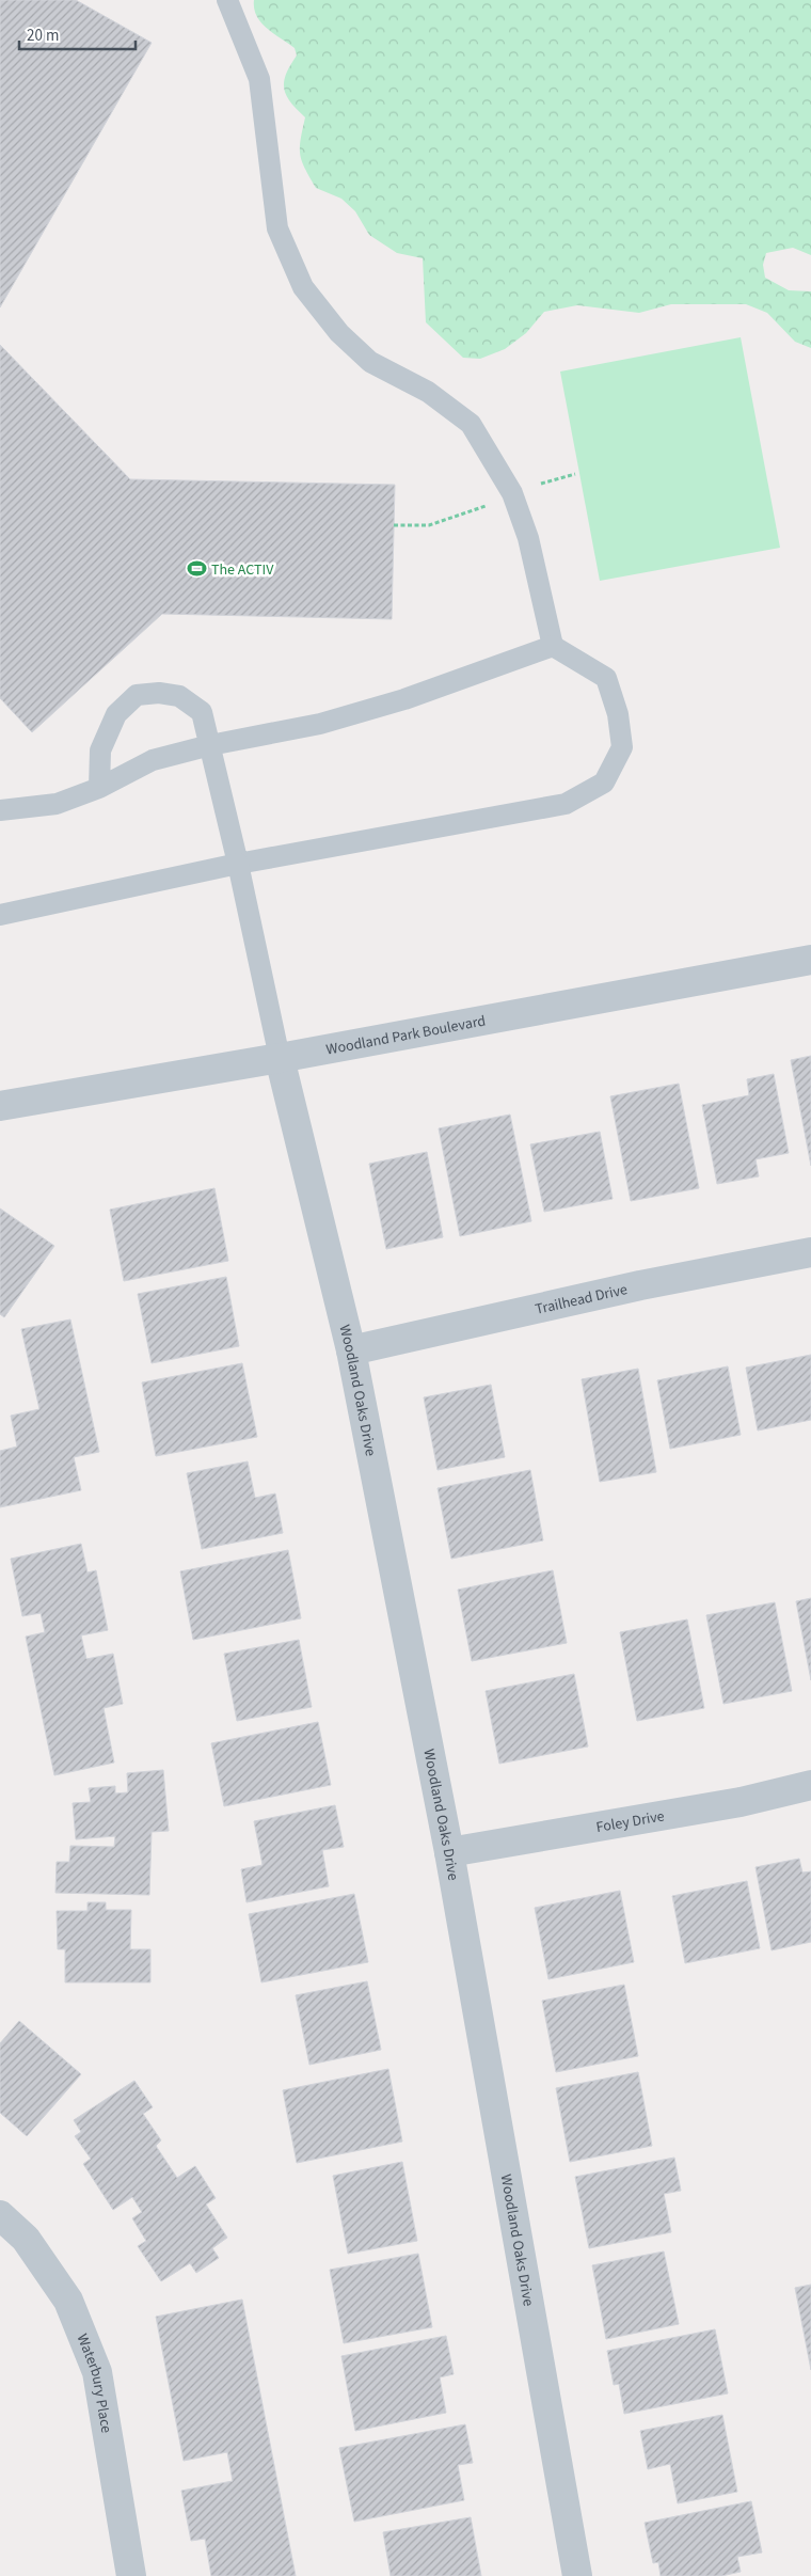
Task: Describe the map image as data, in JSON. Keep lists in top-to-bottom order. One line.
{"streets":{"street":["Woodland Park Boulevard","Trailhead Drive","Woodland Oaks Drive","Foley Drive","Waterbury Place"]},"crossings":[["Woodland Park Boulevard","Woodland Oaks Drive"],["Trailhead Drive","Woodland Oaks Drive"],["Woodland Oaks Drive","Foley Drive"]],"places":{"sports":["The ACTIV"]},"scale_bar":"20 m"}
